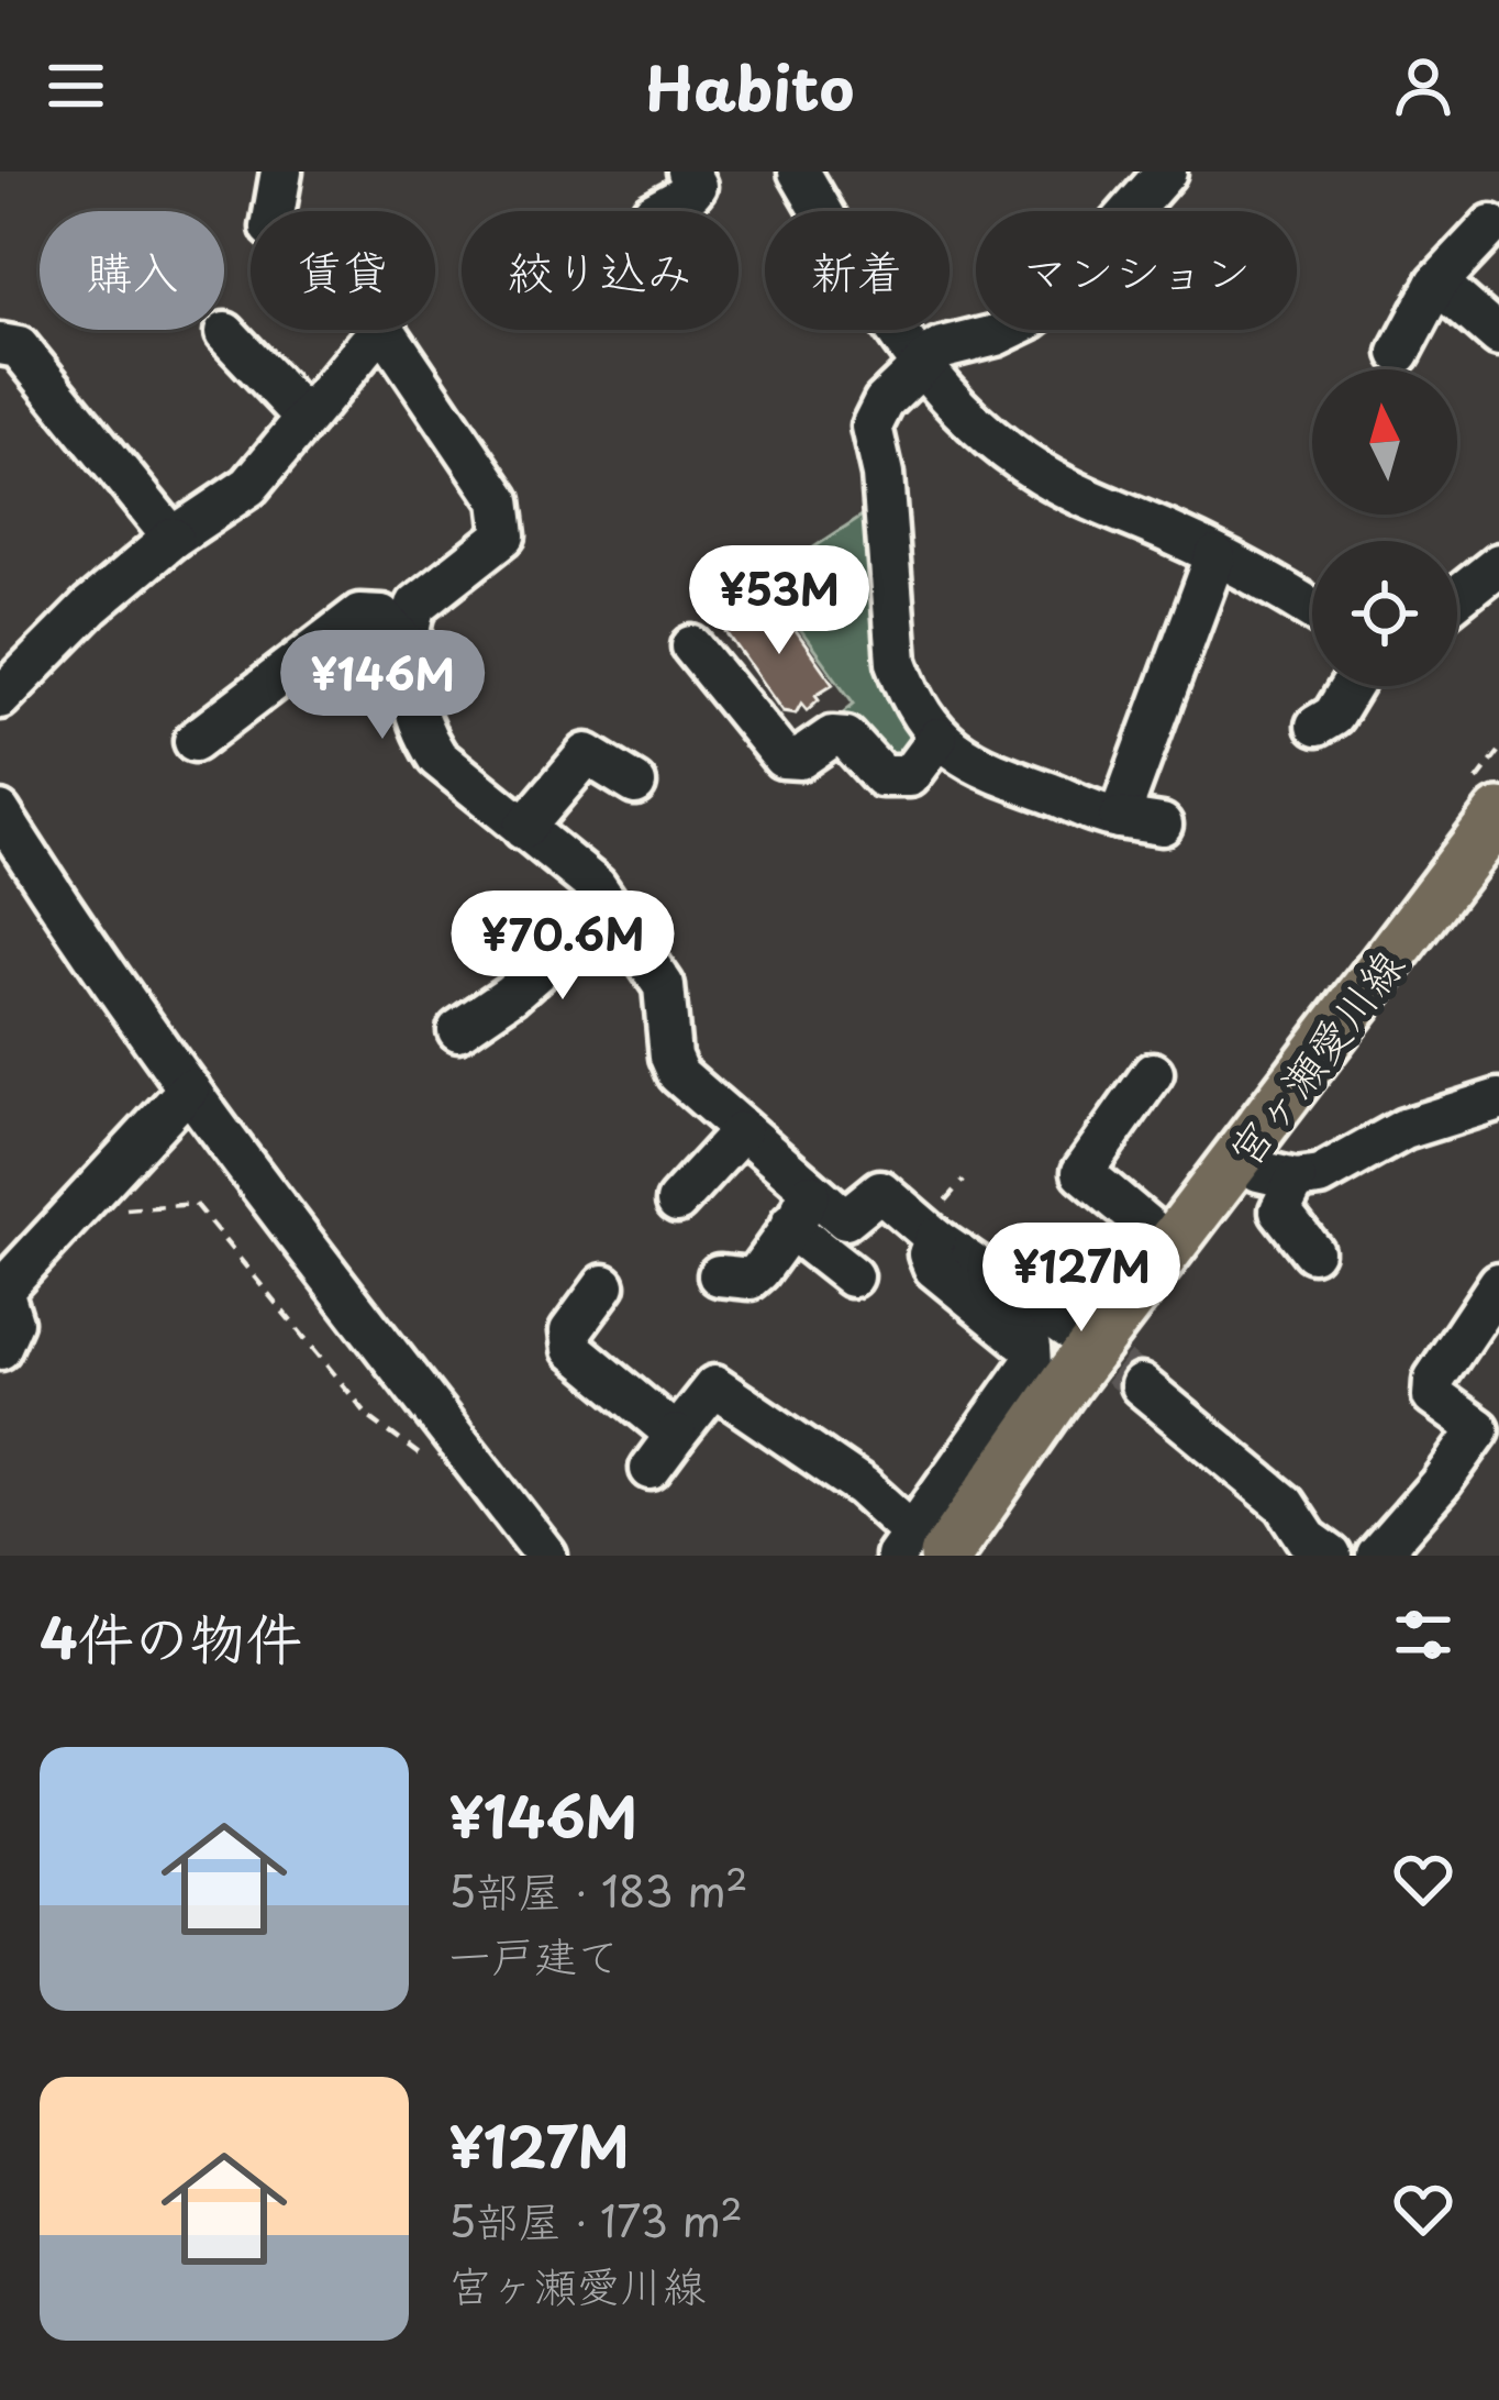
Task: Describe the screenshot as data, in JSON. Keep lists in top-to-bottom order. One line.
{"streets":{"main road":["宮ヶ瀬愛川線"]},"north":"top","page":{"header":"Habito","chip":["購入","賃貸","絞り込み","新着","マンション"],"price":["¥53M","¥146M","¥70.6M","¥127M"],"heading":"4件の物件","list":[{"name":"¥146M","note":"5部屋 · 183 m² · 一戸建て"},{"name":"¥127M","note":"5部屋 · 173 m² · 宮ヶ瀬愛川線"}]}}
